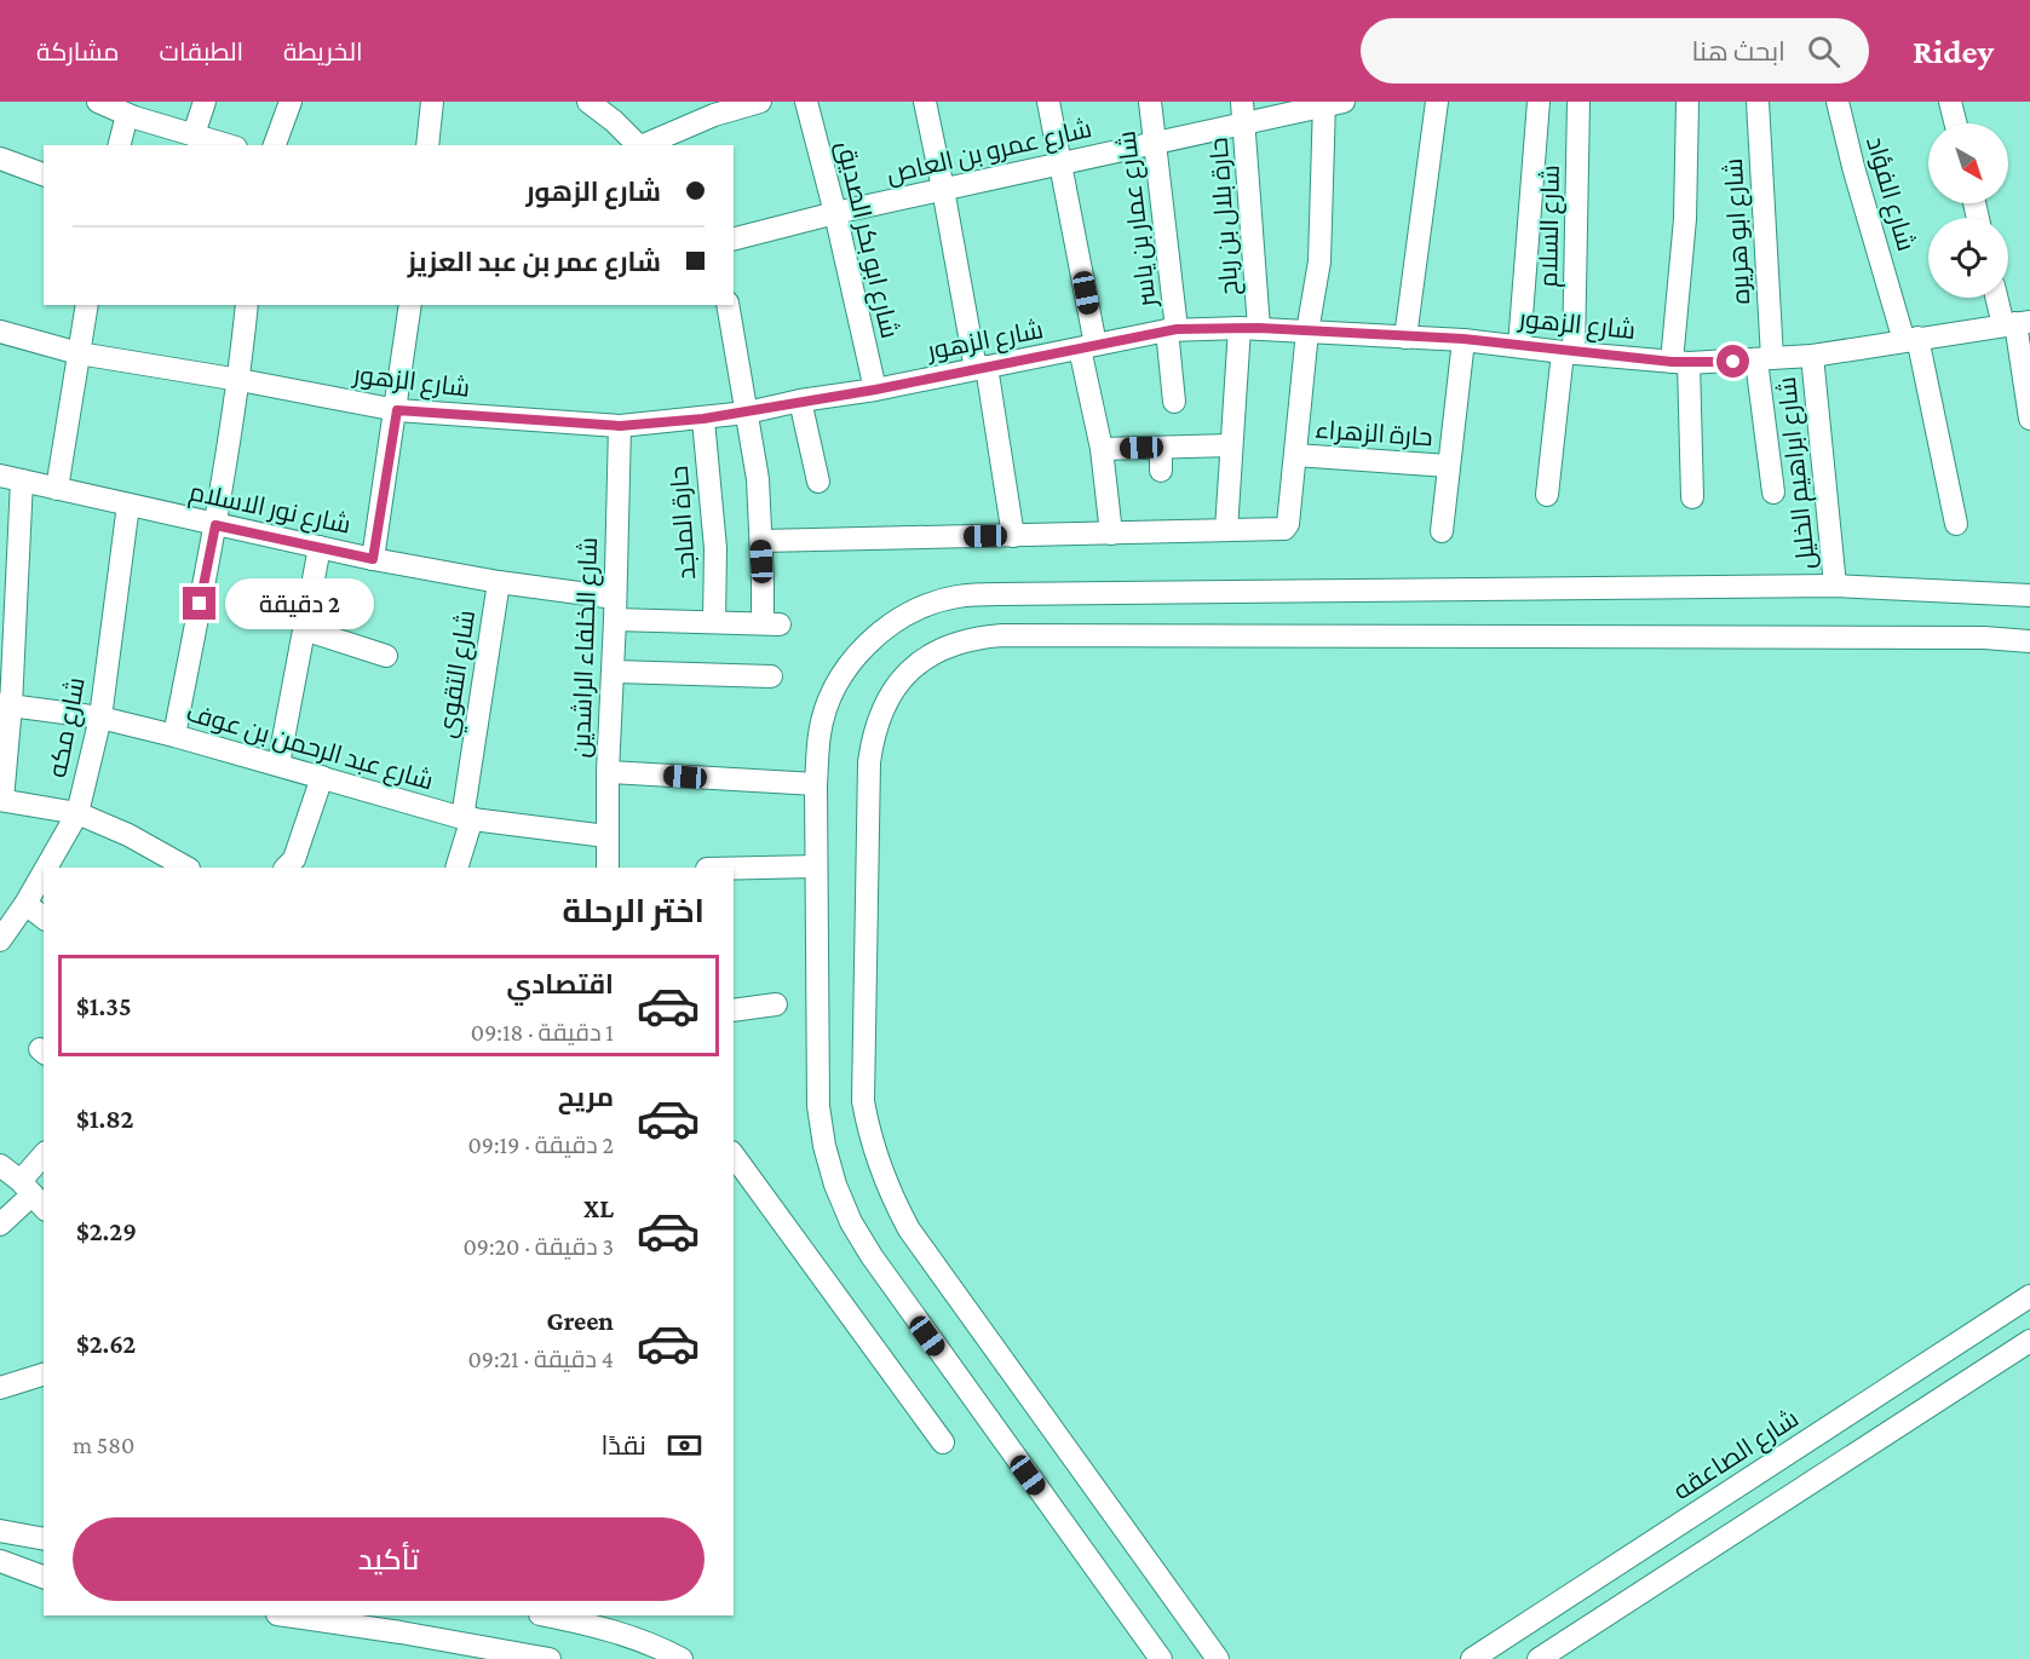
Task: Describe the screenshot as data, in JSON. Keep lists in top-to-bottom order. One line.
{"streets":{"street":["شارع عمرو بن العاص","شارع الفؤاد","حارة بلال بن رباح","شارع عمار بن ياسر","شارع السلام","شارع ابو هريره","شارع ابو بكر الصديق","شارع الزهور","حارة الزهراء","شارع ابراهيم الخليل","شارع نور الاسلام","حارة الماجد","شارع الخلفاء الراشدين","شارع التقوي","شارع مكه","شارع عبد الرحمن بن عوف","شارع الصاعقه"]},"crossings":[["شارع عمرو بن العاص","حارة بلال بن رباح"],["شارع عمرو بن العاص","شارع عمار بن ياسر"],["شارع عمرو بن العاص","شارع ابو بكر الصديق"],["شارع الفؤاد","شارع الزهور"],["حارة بلال بن رباح","شارع الزهور"],["شارع عمار بن ياسر","شارع الزهور"],["شارع السلام","شارع الزهور"],["شارع ابو هريره","شارع الزهور"],["شارع ابو بكر الصديق","شارع الزهور"],["شارع الزهور","شارع ابراهيم الخليل"],["شارع الزهور","حارة الماجد"],["شارع الزهور","شارع الخلفاء الراشدين"],["شارع نور الاسلام","حارة الماجد"],["شارع نور الاسلام","شارع الخلفاء الراشدين"],["شارع نور الاسلام","شارع التقوي"],["شارع نور الاسلام","شارع مكه"],["شارع الخلفاء الراشدين","شارع عبد الرحمن بن عوف"],["شارع التقوي","شارع عبد الرحمن بن عوف"],["شارع مكه","شارع عبد الرحمن بن عوف"]],"north":"bottom right","page":{"header":"Ridey","search":"ابحث هنا","nav":["الخريطة","الطبقات","مشاركة"],"banner":["شارع الزهور","شارع عمر بن عبد العزيز"],"bubble":"2 دقيقة","heading":"اختر الرحلة","list":[{"name":"اقتصادي","note":"1 دقيقة · 09:18","value":"$1.35"},{"name":"مريح","note":"2 دقيقة · 09:19","value":"$1.82"},{"name":"XL","note":"3 دقيقة · 09:20","value":"$2.29"},{"name":"Green","note":"4 دقيقة · 09:21","value":"$2.62"}],"pay":["نقدًا","580 m"],"buttons":"تأكيد"}}
